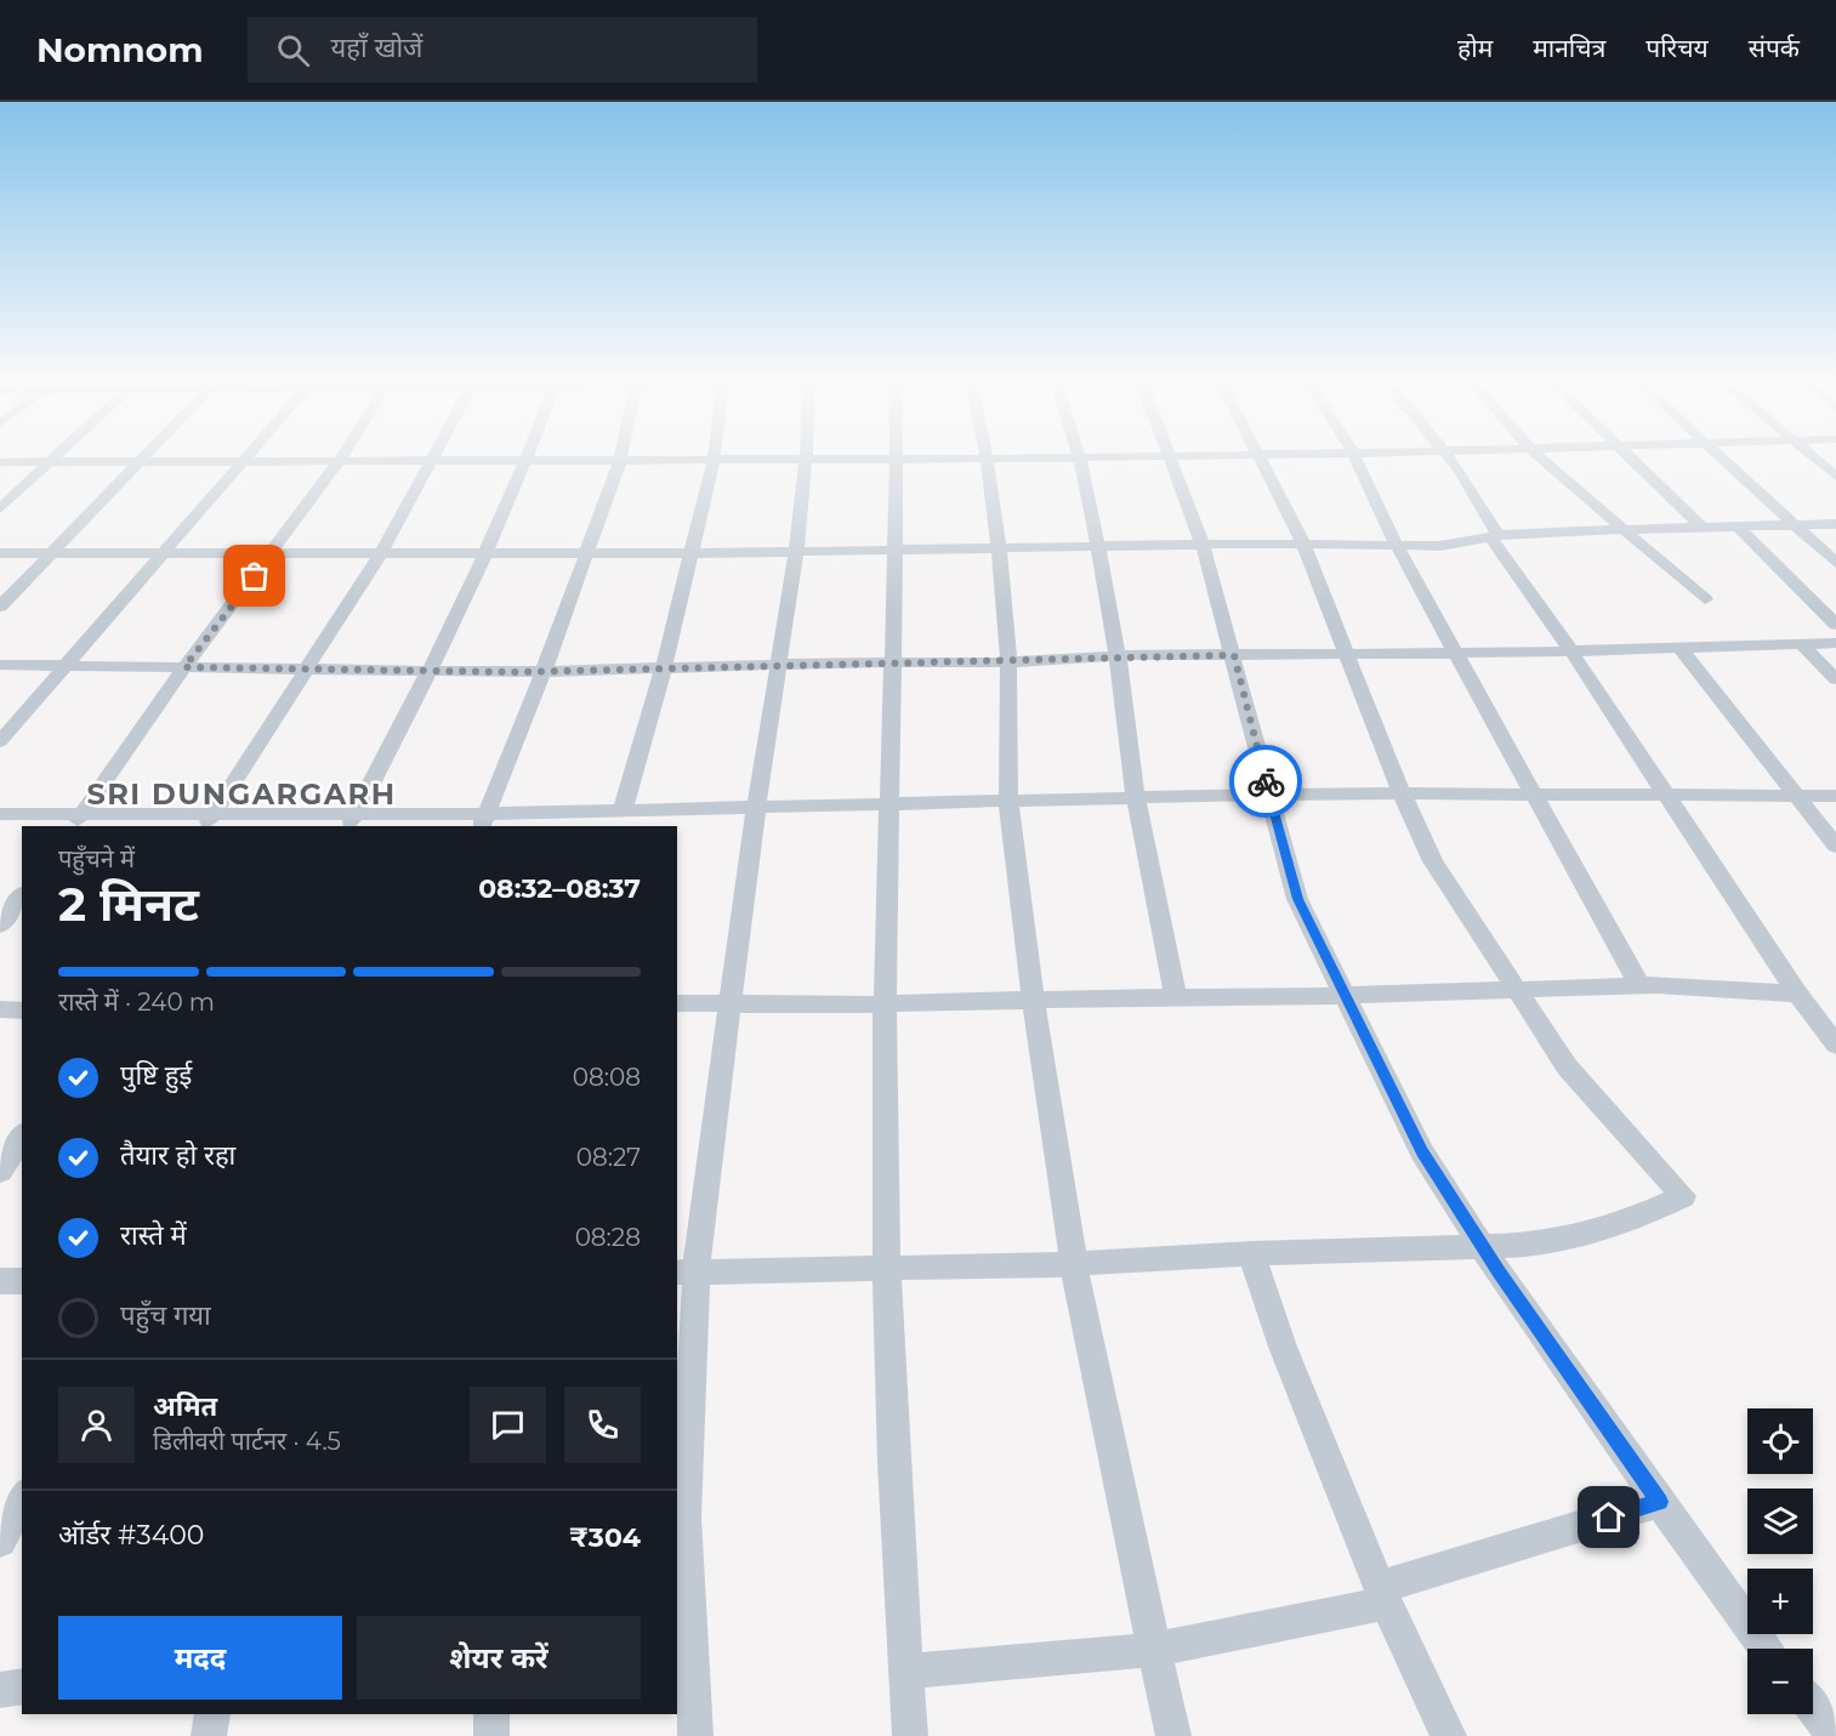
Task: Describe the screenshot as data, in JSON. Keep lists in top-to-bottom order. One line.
{"districts":["SRI DUNGARGARH"],"page":{"header":"Nomnom","search":"यहाँ खोजें","nav":["होम","मानचित्र","परिचय","संपर्क"],"heading":["2 मिनट","पहुँचने में","08:32–08:37"],"panel":["अमित","डिलीवरी पार्टनर · 4.5","ऑर्डर #3400","₹304"],"bar":"रास्ते में · 240 m","list":[["पुष्टि हुई","08:08"],["तैयार हो रहा","08:27"],["रास्ते में","08:28"],"पहुँच गया"],"map_buttons":["+","−"],"buttons":["मदद","शेयर करें"]}}
